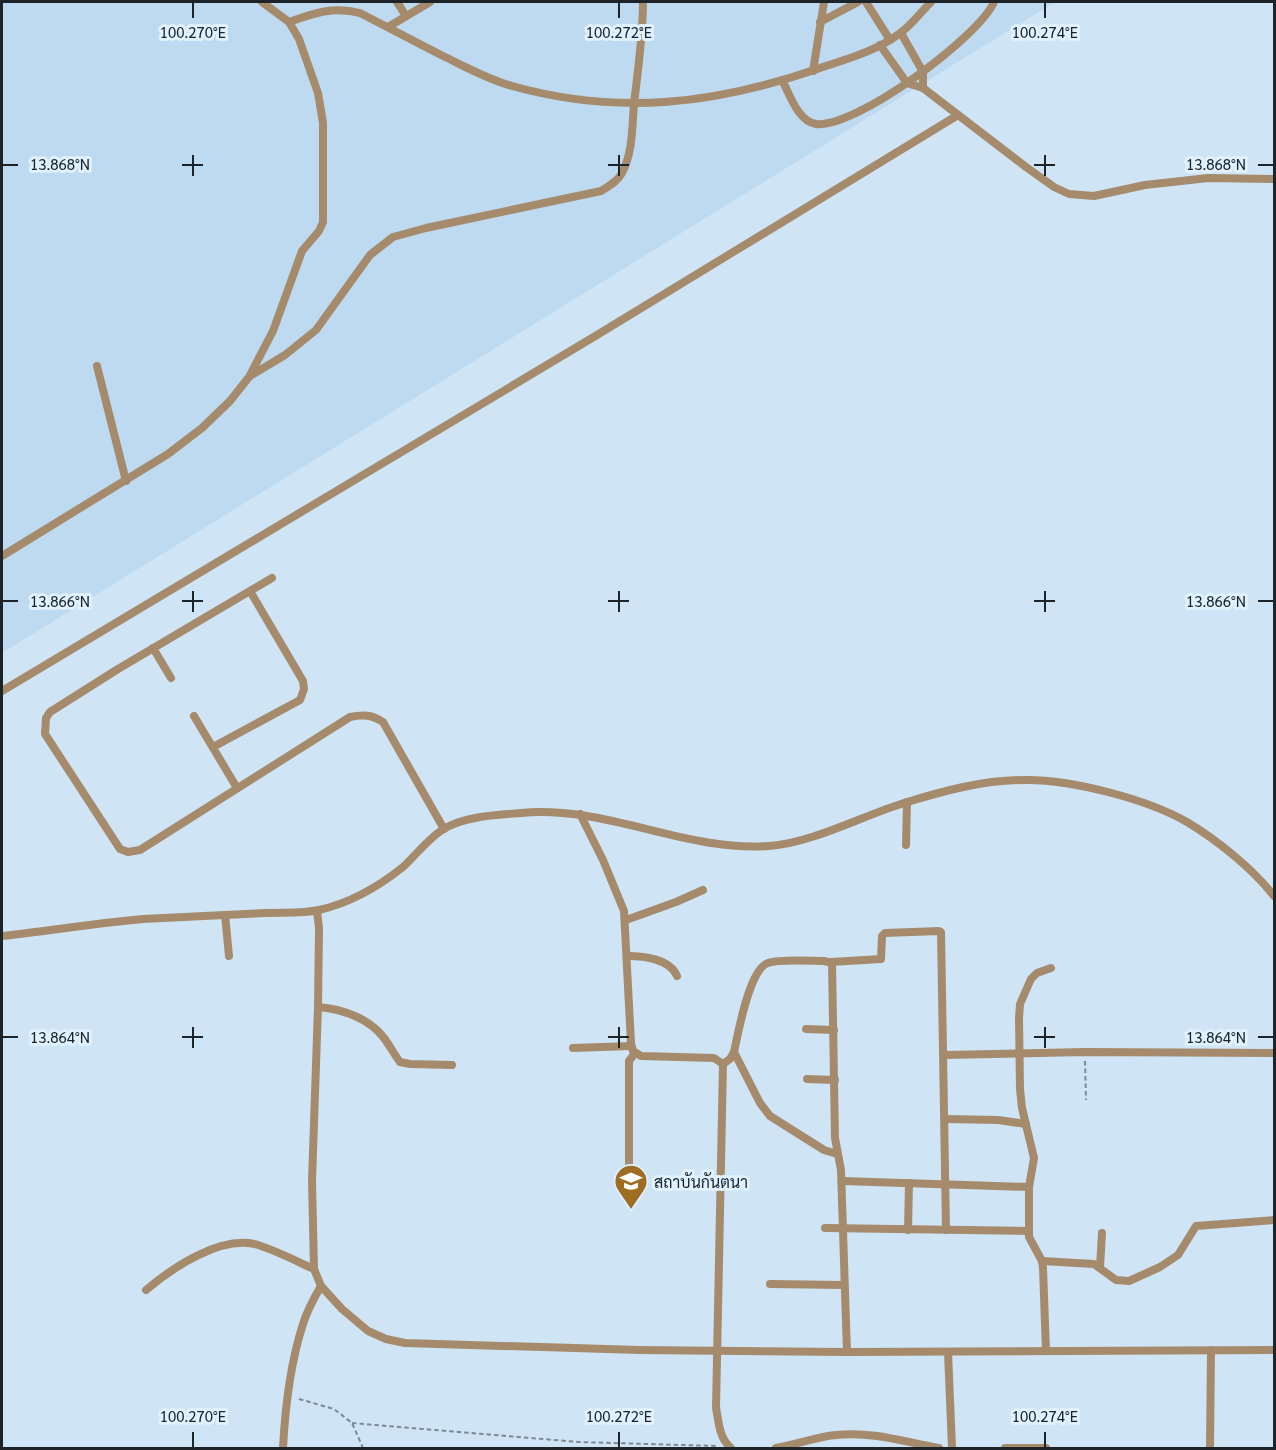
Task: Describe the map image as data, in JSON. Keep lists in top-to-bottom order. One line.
{"places":{"school or university":["สถาบันกันตนา"]},"coordinates":["100.270°E","100.272°E","100.274°E","13.868°N","13.866°N","13.864°N"]}
